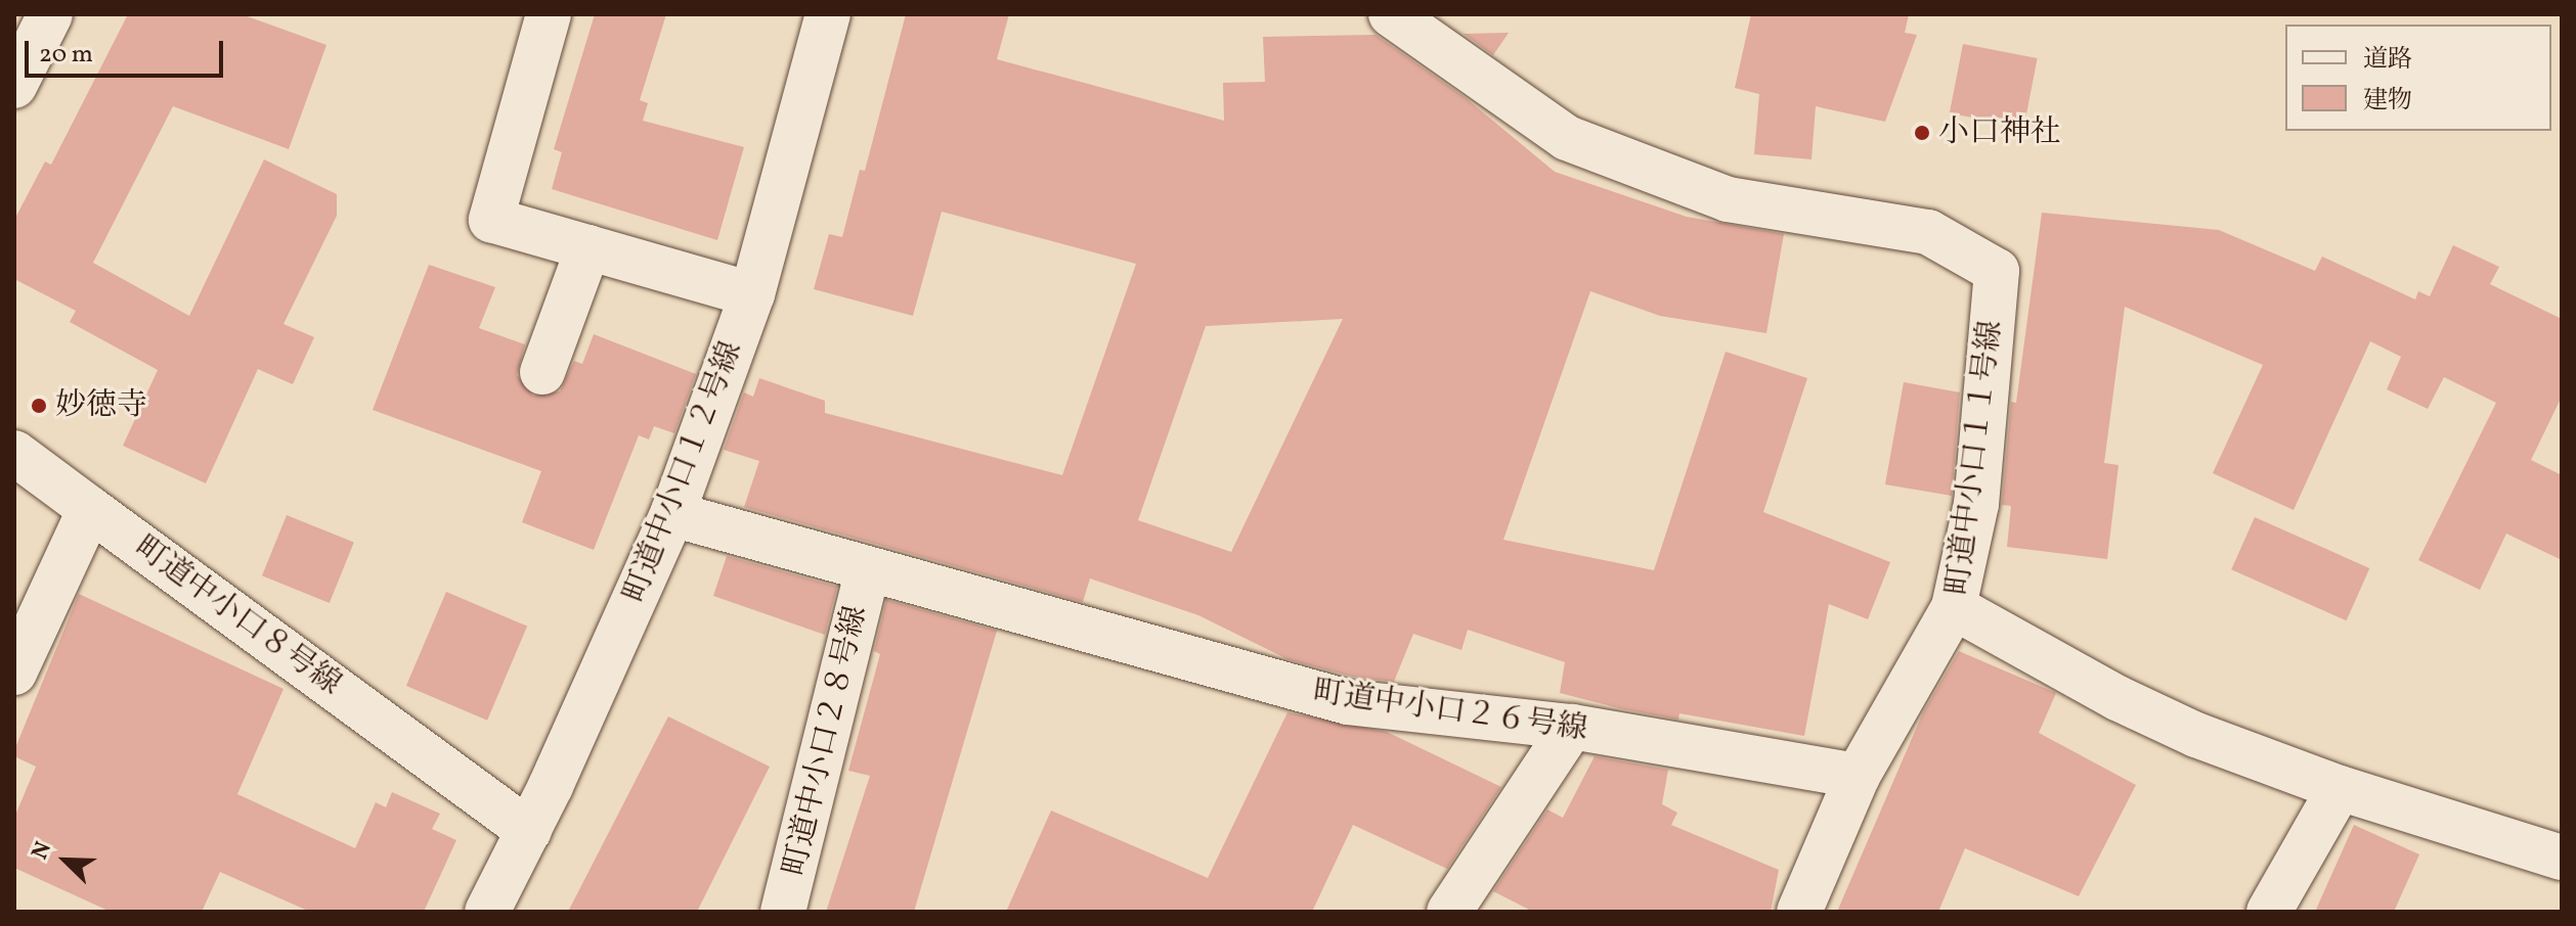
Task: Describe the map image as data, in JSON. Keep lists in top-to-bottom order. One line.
{"streets":{"street":["町道中小口１１号線","町道中小口１２号線","町道中小口８号線","町道中小口２６号線","町道中小口２８号線"]},"crossings":[["町道中小口１２号線","町道中小口８号線"],["町道中小口１２号線","町道中小口２６号線"],["町道中小口２６号線","町道中小口２８号線"]],"places":["小口神社","妙徳寺"],"legend":["道路","建物"],"scale_bar":"20 m","north":"top left"}
